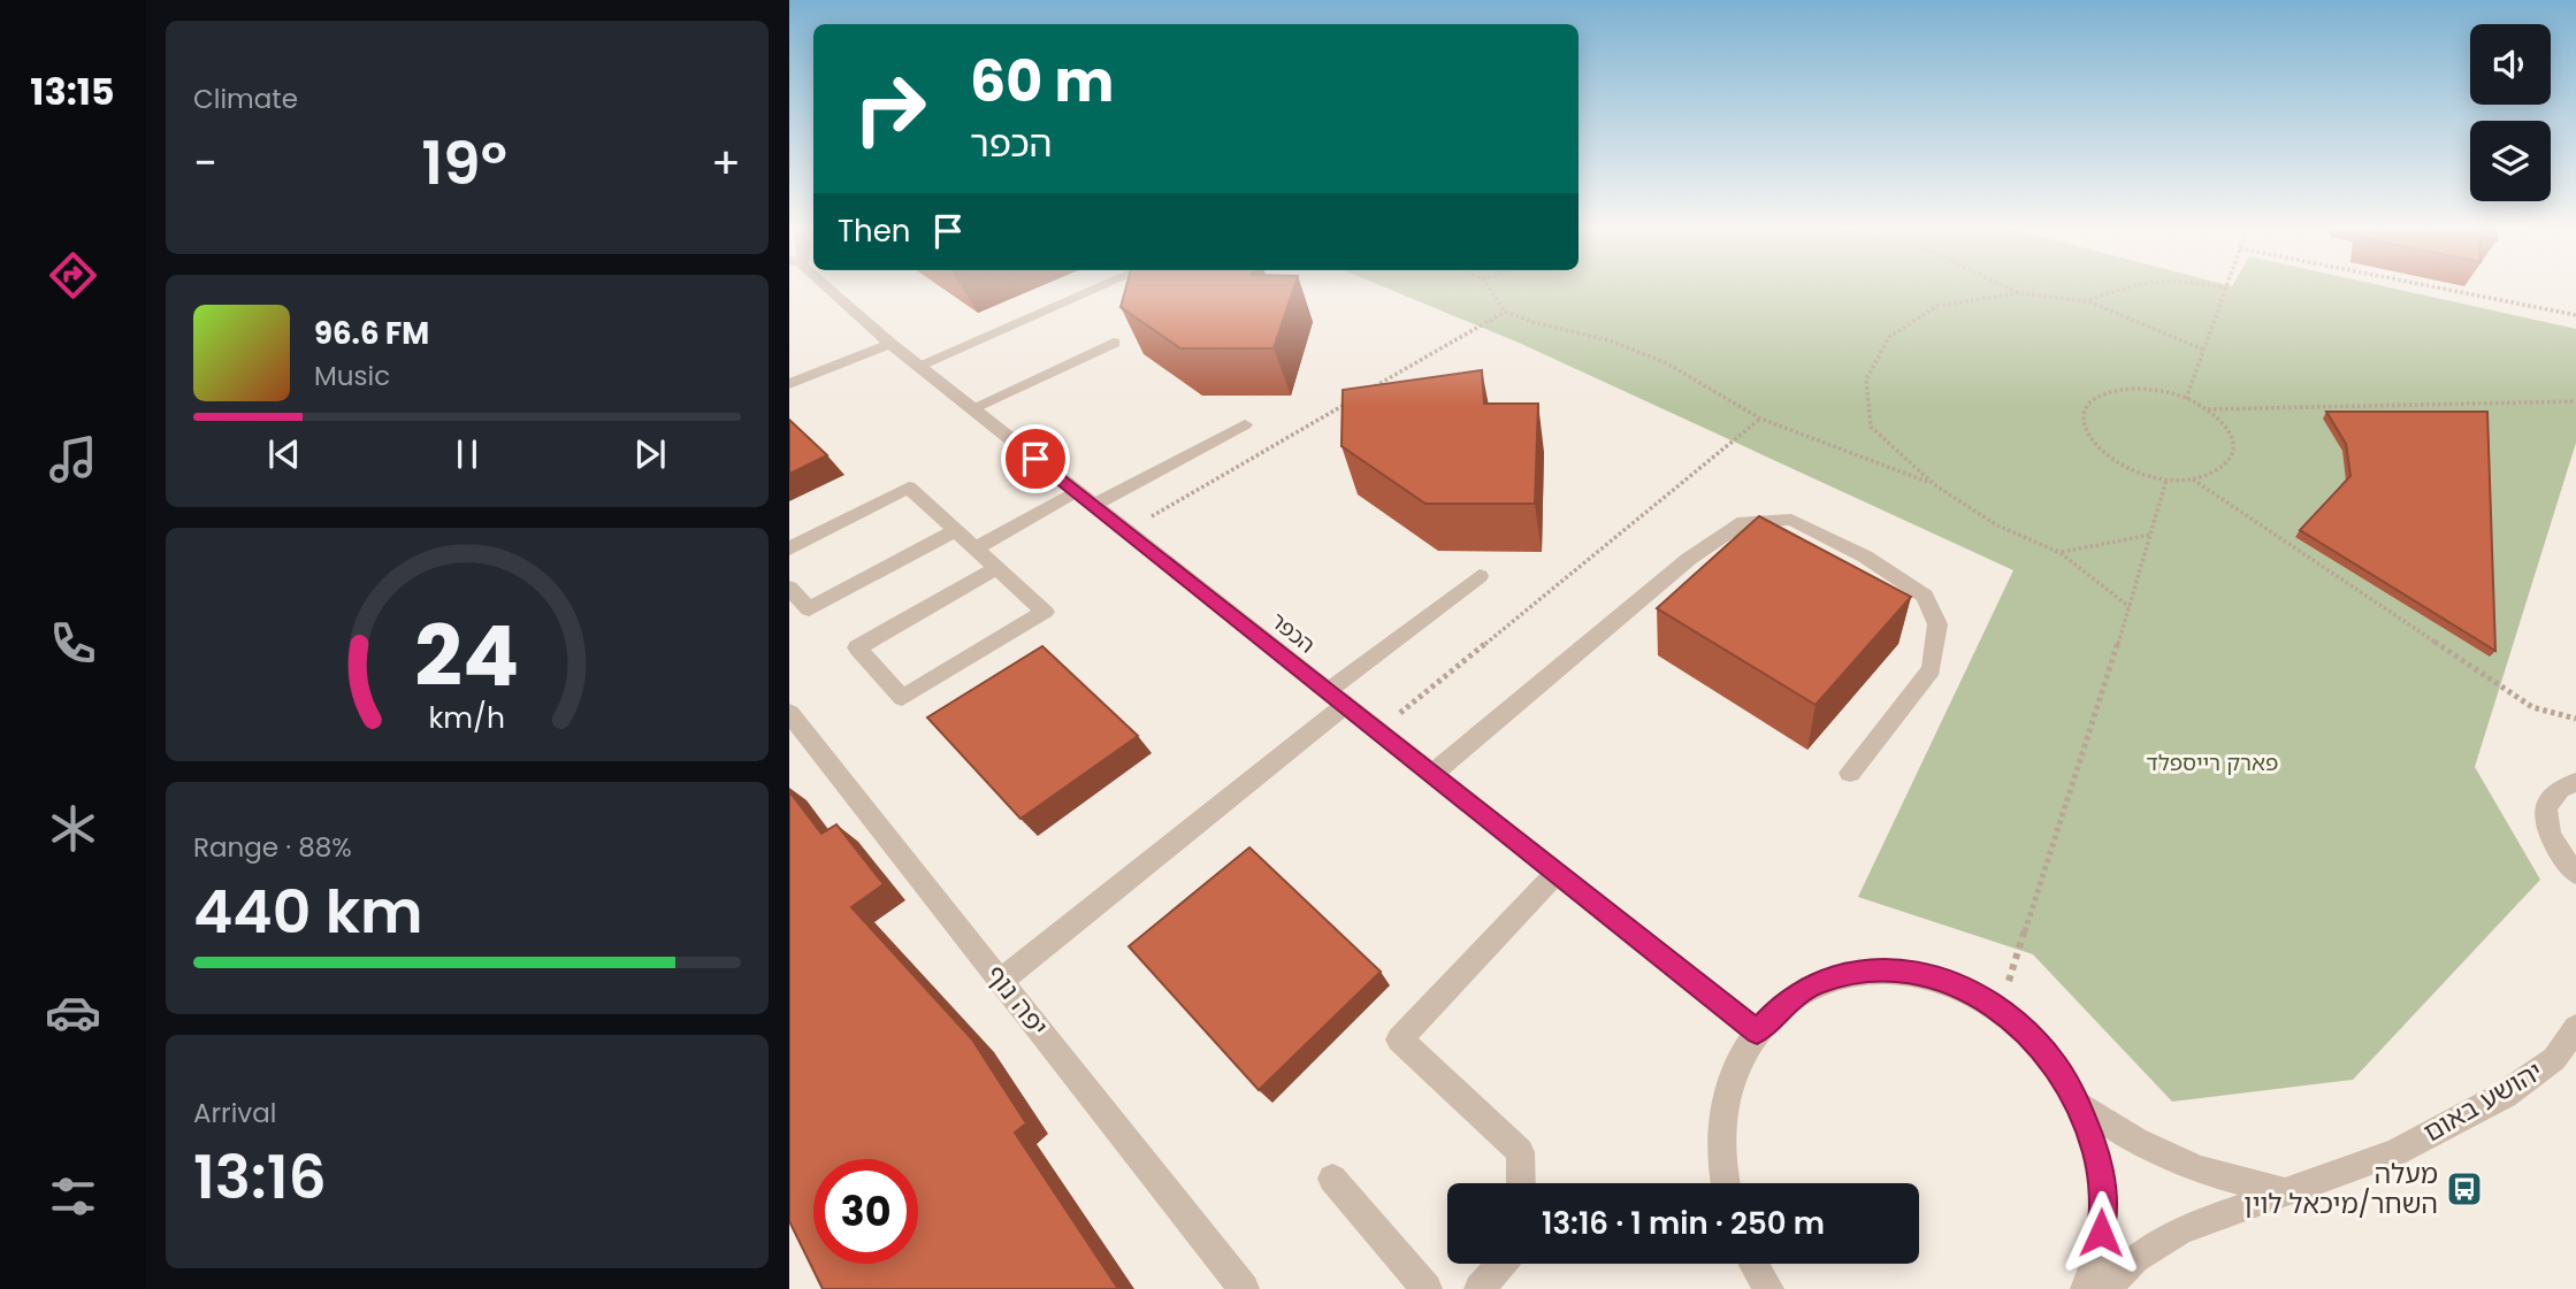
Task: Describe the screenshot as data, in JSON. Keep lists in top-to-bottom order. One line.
{"streets":{"street":["הכפר","יפה נוף","יהושע באום"]},"parks":["פארק רייספלד"],"places":{"bus stop":["מעלה השחר/מיכאל לוין"]},"page":{"tabs":"13:15","tile":["Climate",["Range · 88%","440 km"],["Arrival","13:16"]],"turn":["60 m","הכפר"],"heat":["−","19°","+"],"then":"Then","song":["96.6 FM","Music"],"limit":"30","trip":"13:16 · 1 min · 250 m","gauge":["24","km/h"]}}
